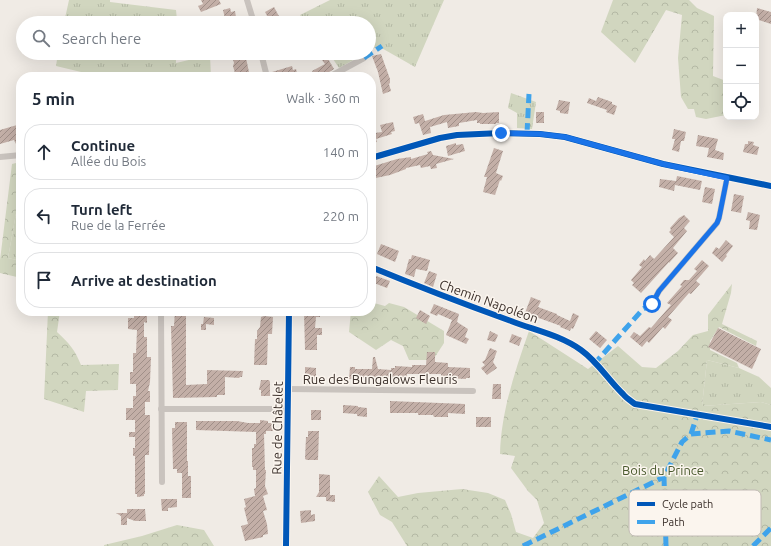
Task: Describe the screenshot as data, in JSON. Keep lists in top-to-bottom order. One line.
{"streets":{"street":["Chemin Napoléon","Rue des Bungalows Fleuris","Rue de Châtelet"]},"crossings":[["Rue des Bungalows Fleuris","Rue de Châtelet"]],"parks":["Bois du Prince"],"legend":["Cycle path","Path"],"page":{"map_buttons":["+","−"],"search":"Search here","heading":["5 min","Walk · 360 m"],"list":[["Continue","Allée du Bois","140 m"],["Turn left","Rue de la Ferrée","220 m"],"Arrive at destination"]}}
